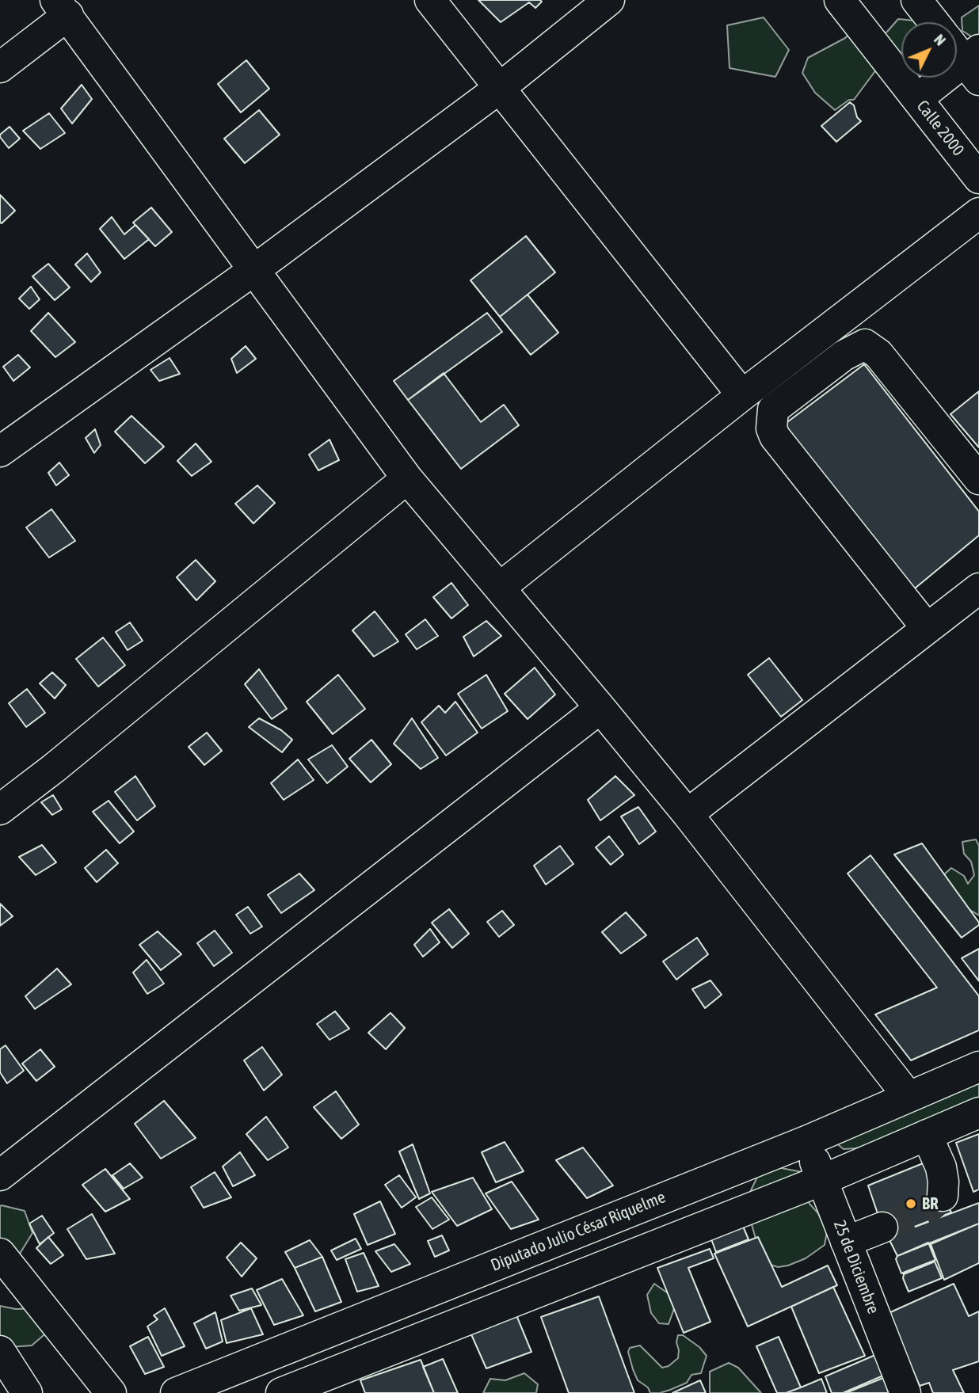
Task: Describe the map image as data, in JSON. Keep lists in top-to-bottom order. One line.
{"streets":{"street":["Calle 2000","Diputado Julio César Riquelme","25 de Diciembre"]},"crossings":[["Diputado Julio César Riquelme","25 de Diciembre"]],"places":["BR"],"north":"top right"}
